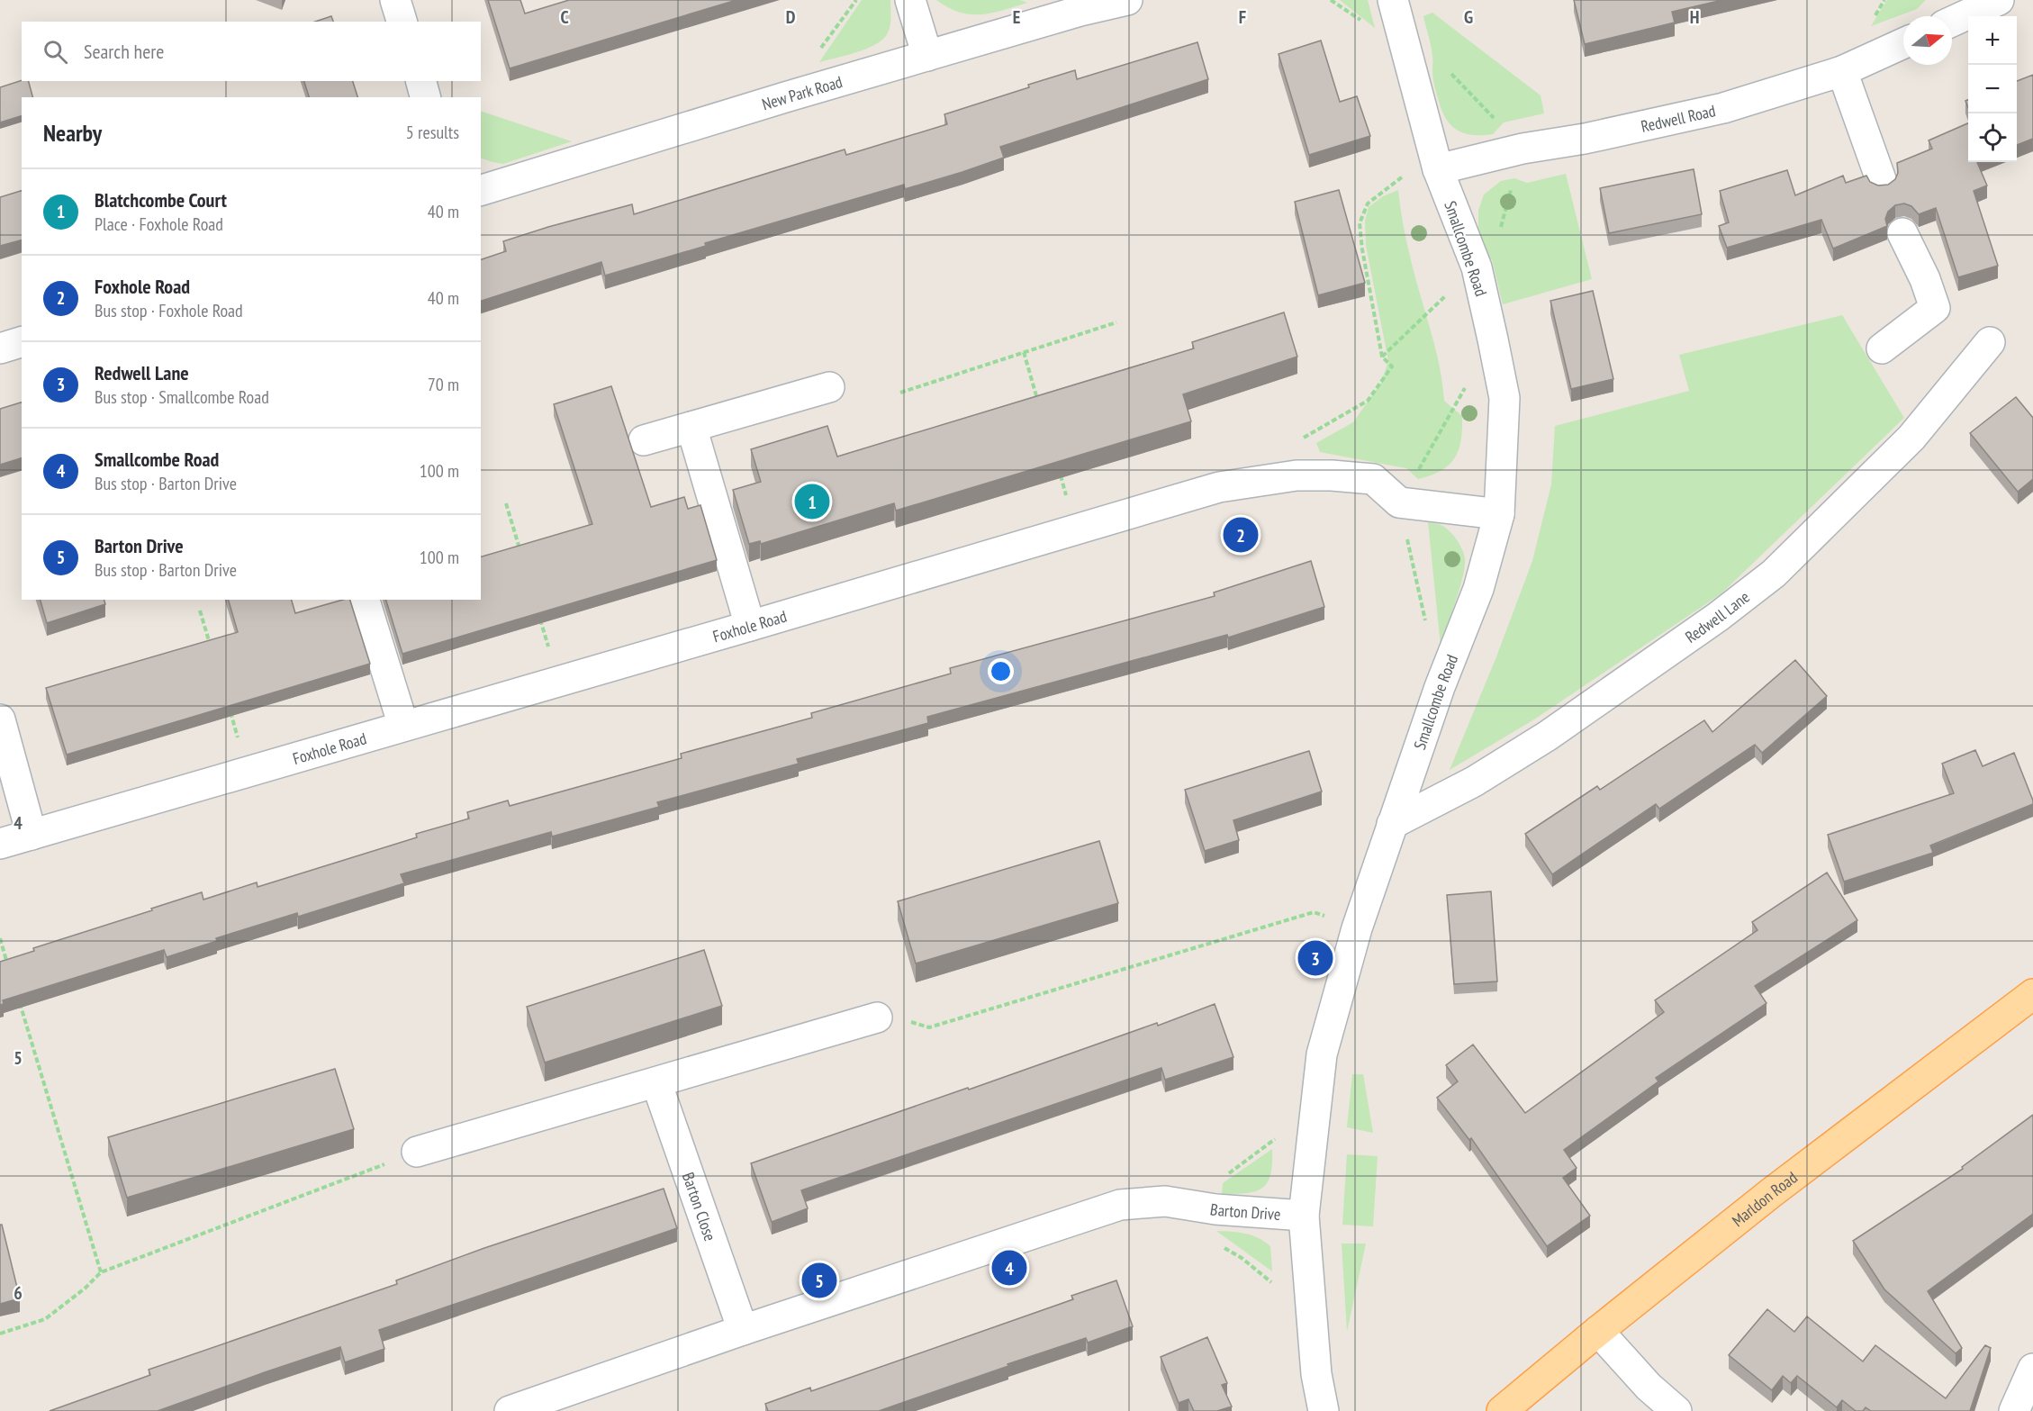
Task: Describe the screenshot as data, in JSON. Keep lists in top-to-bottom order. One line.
{"streets":{"main road":["Marldon Road"],"street":["New Park Road","Redwell Road","Smallcombe Road","Redwell Lane","Foxhole Road","Barton Close","Barton Drive"]},"crossings":[["Redwell Road","Smallcombe Road"],["Smallcombe Road","Redwell Lane"],["Smallcombe Road","Foxhole Road"],["Smallcombe Road","Barton Drive"],["Barton Close","Barton Drive"]],"north":"right","page":{"map_buttons":["+","−"],"search":"Search here","heading":["Nearby","5 results"],"list":[{"mark":"1","name":"Blatchcombe Court","note":"Place · Foxhole Road","value":"40 m"},{"mark":"2","name":"Foxhole Road","note":"Bus stop · Foxhole Road","value":"40 m"},{"mark":"3","name":"Redwell Lane","note":"Bus stop · Smallcombe Road","value":"70 m"},{"mark":"4","name":"Smallcombe Road","note":"Bus stop · Barton Drive","value":"100 m"},{"mark":"5","name":"Barton Drive","note":"Bus stop · Barton Drive","value":"100 m"}],"pins":["1","2","3","4","5"]},"grid":{"columns":["C","D","E","F","G","H"],"rows":["4","5","6"]}}
